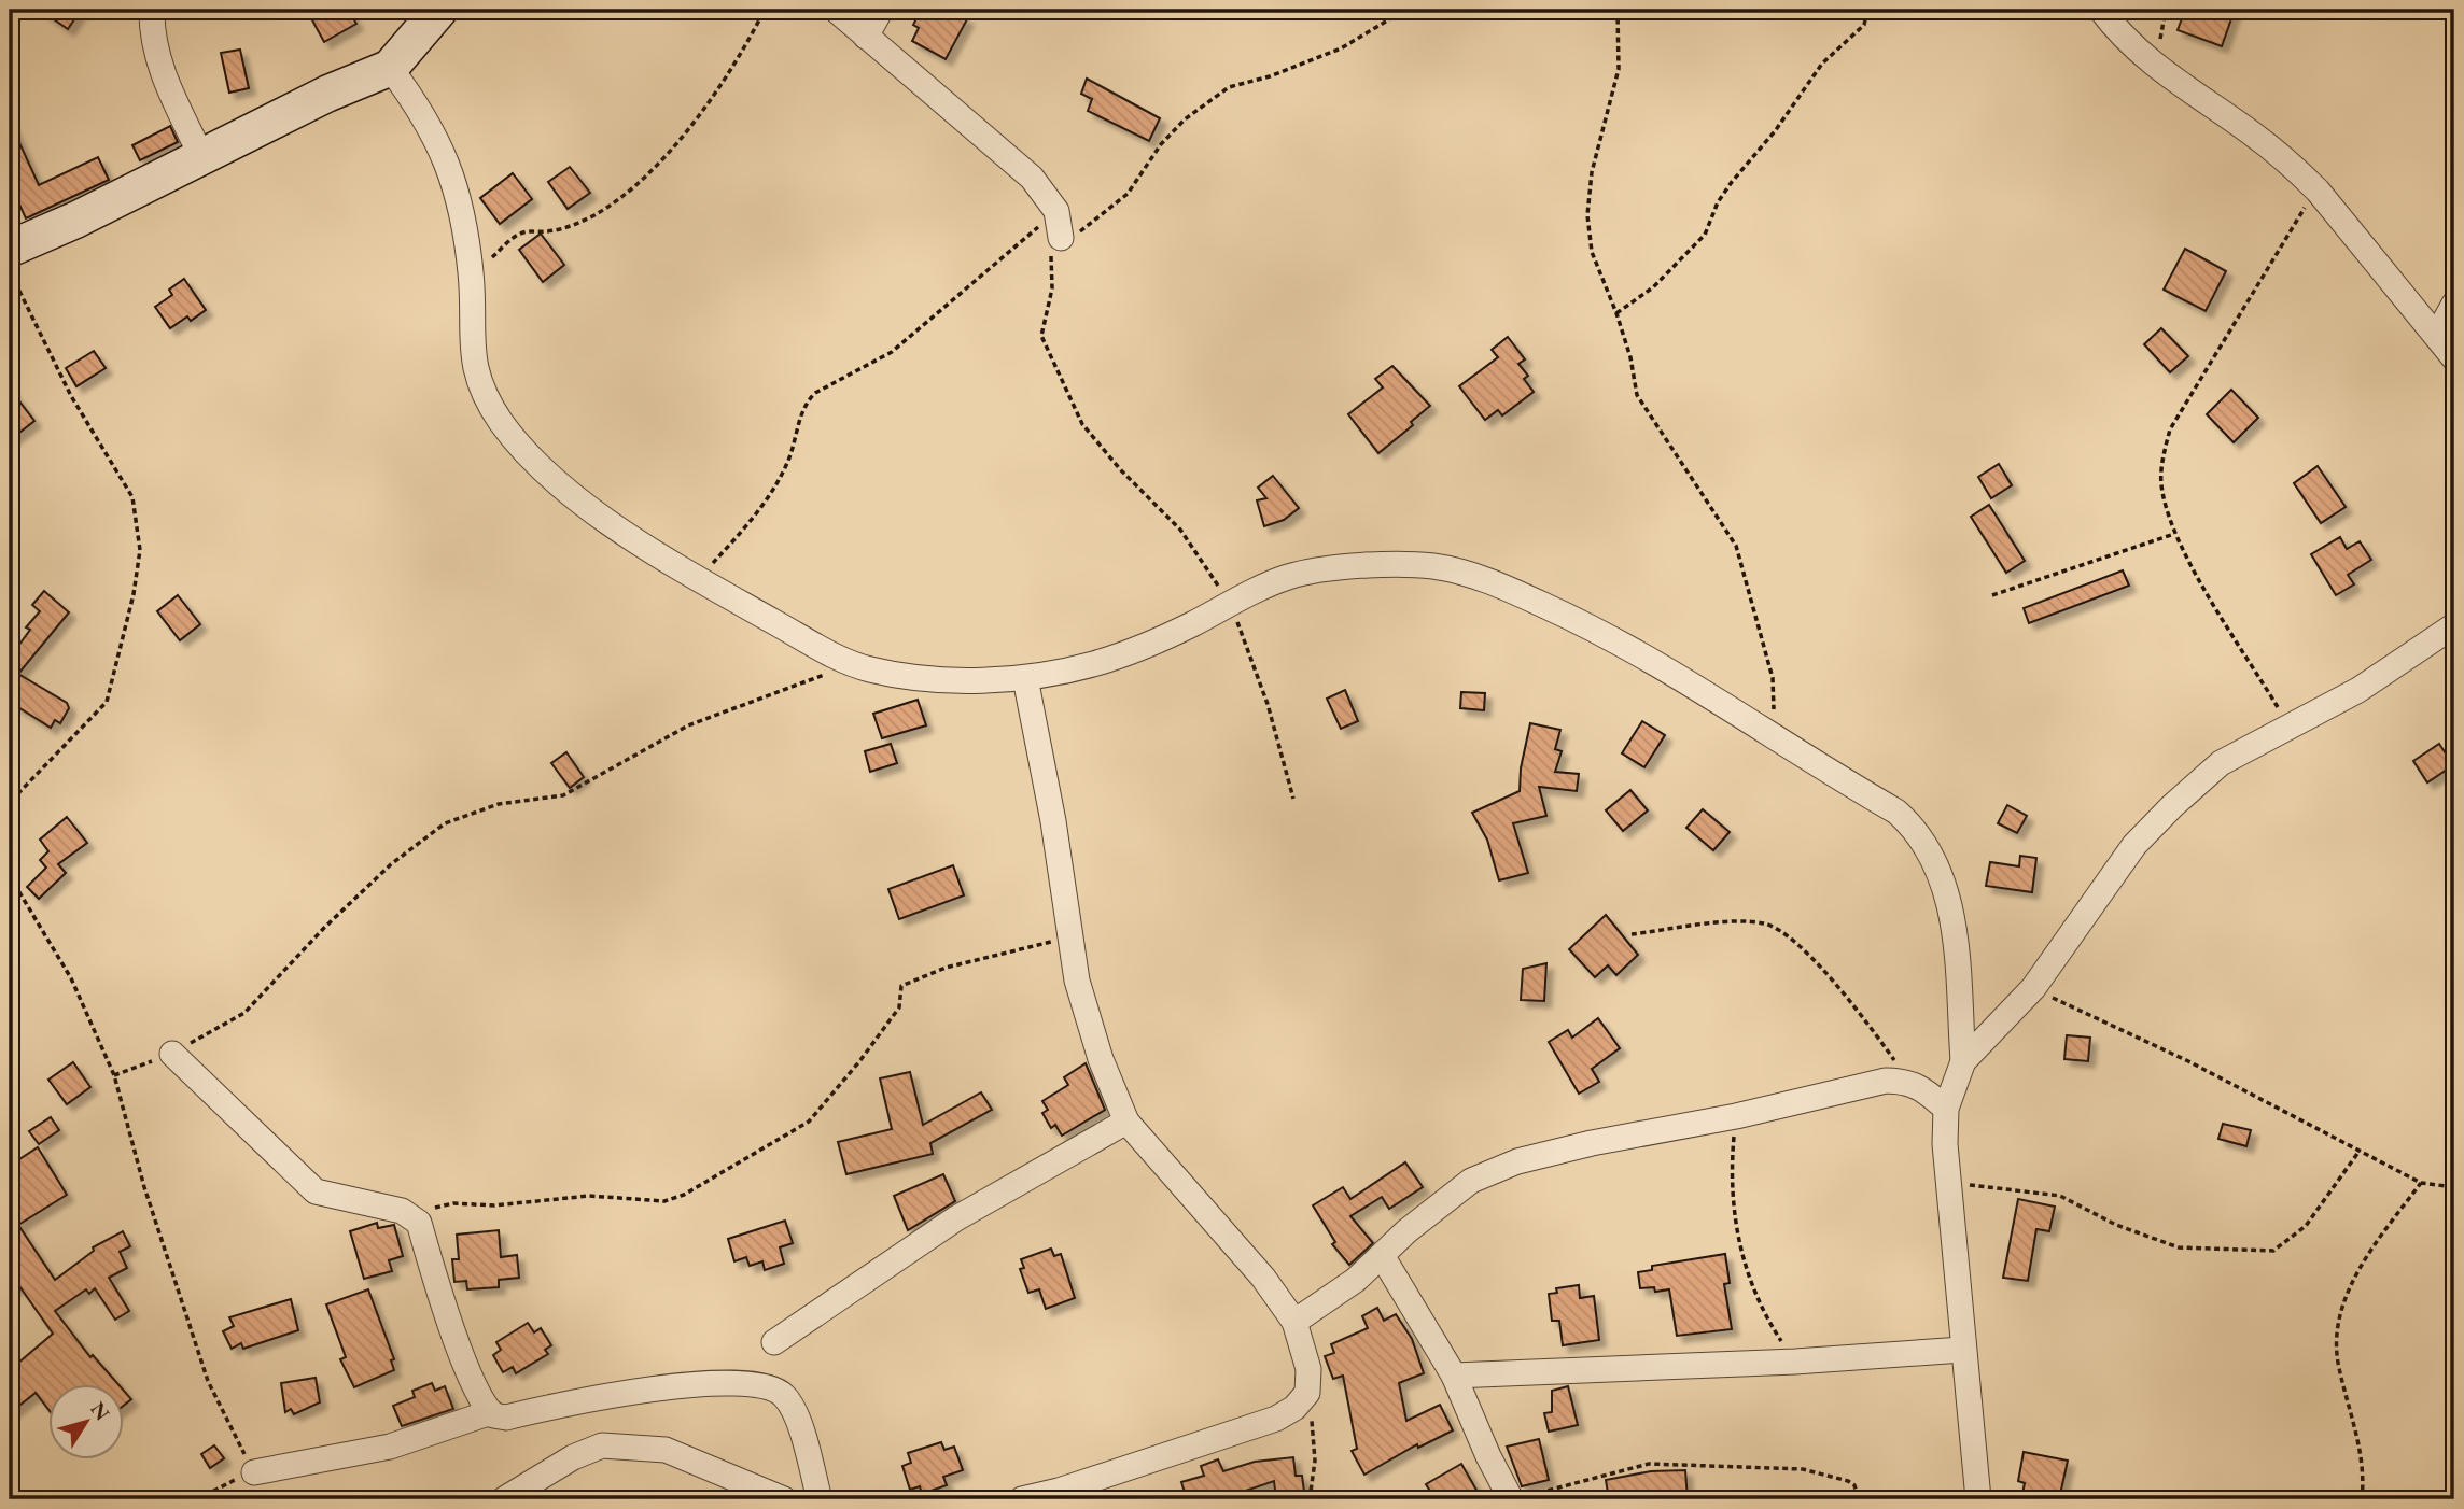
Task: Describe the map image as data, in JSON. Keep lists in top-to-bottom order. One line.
{"north":"top right"}
